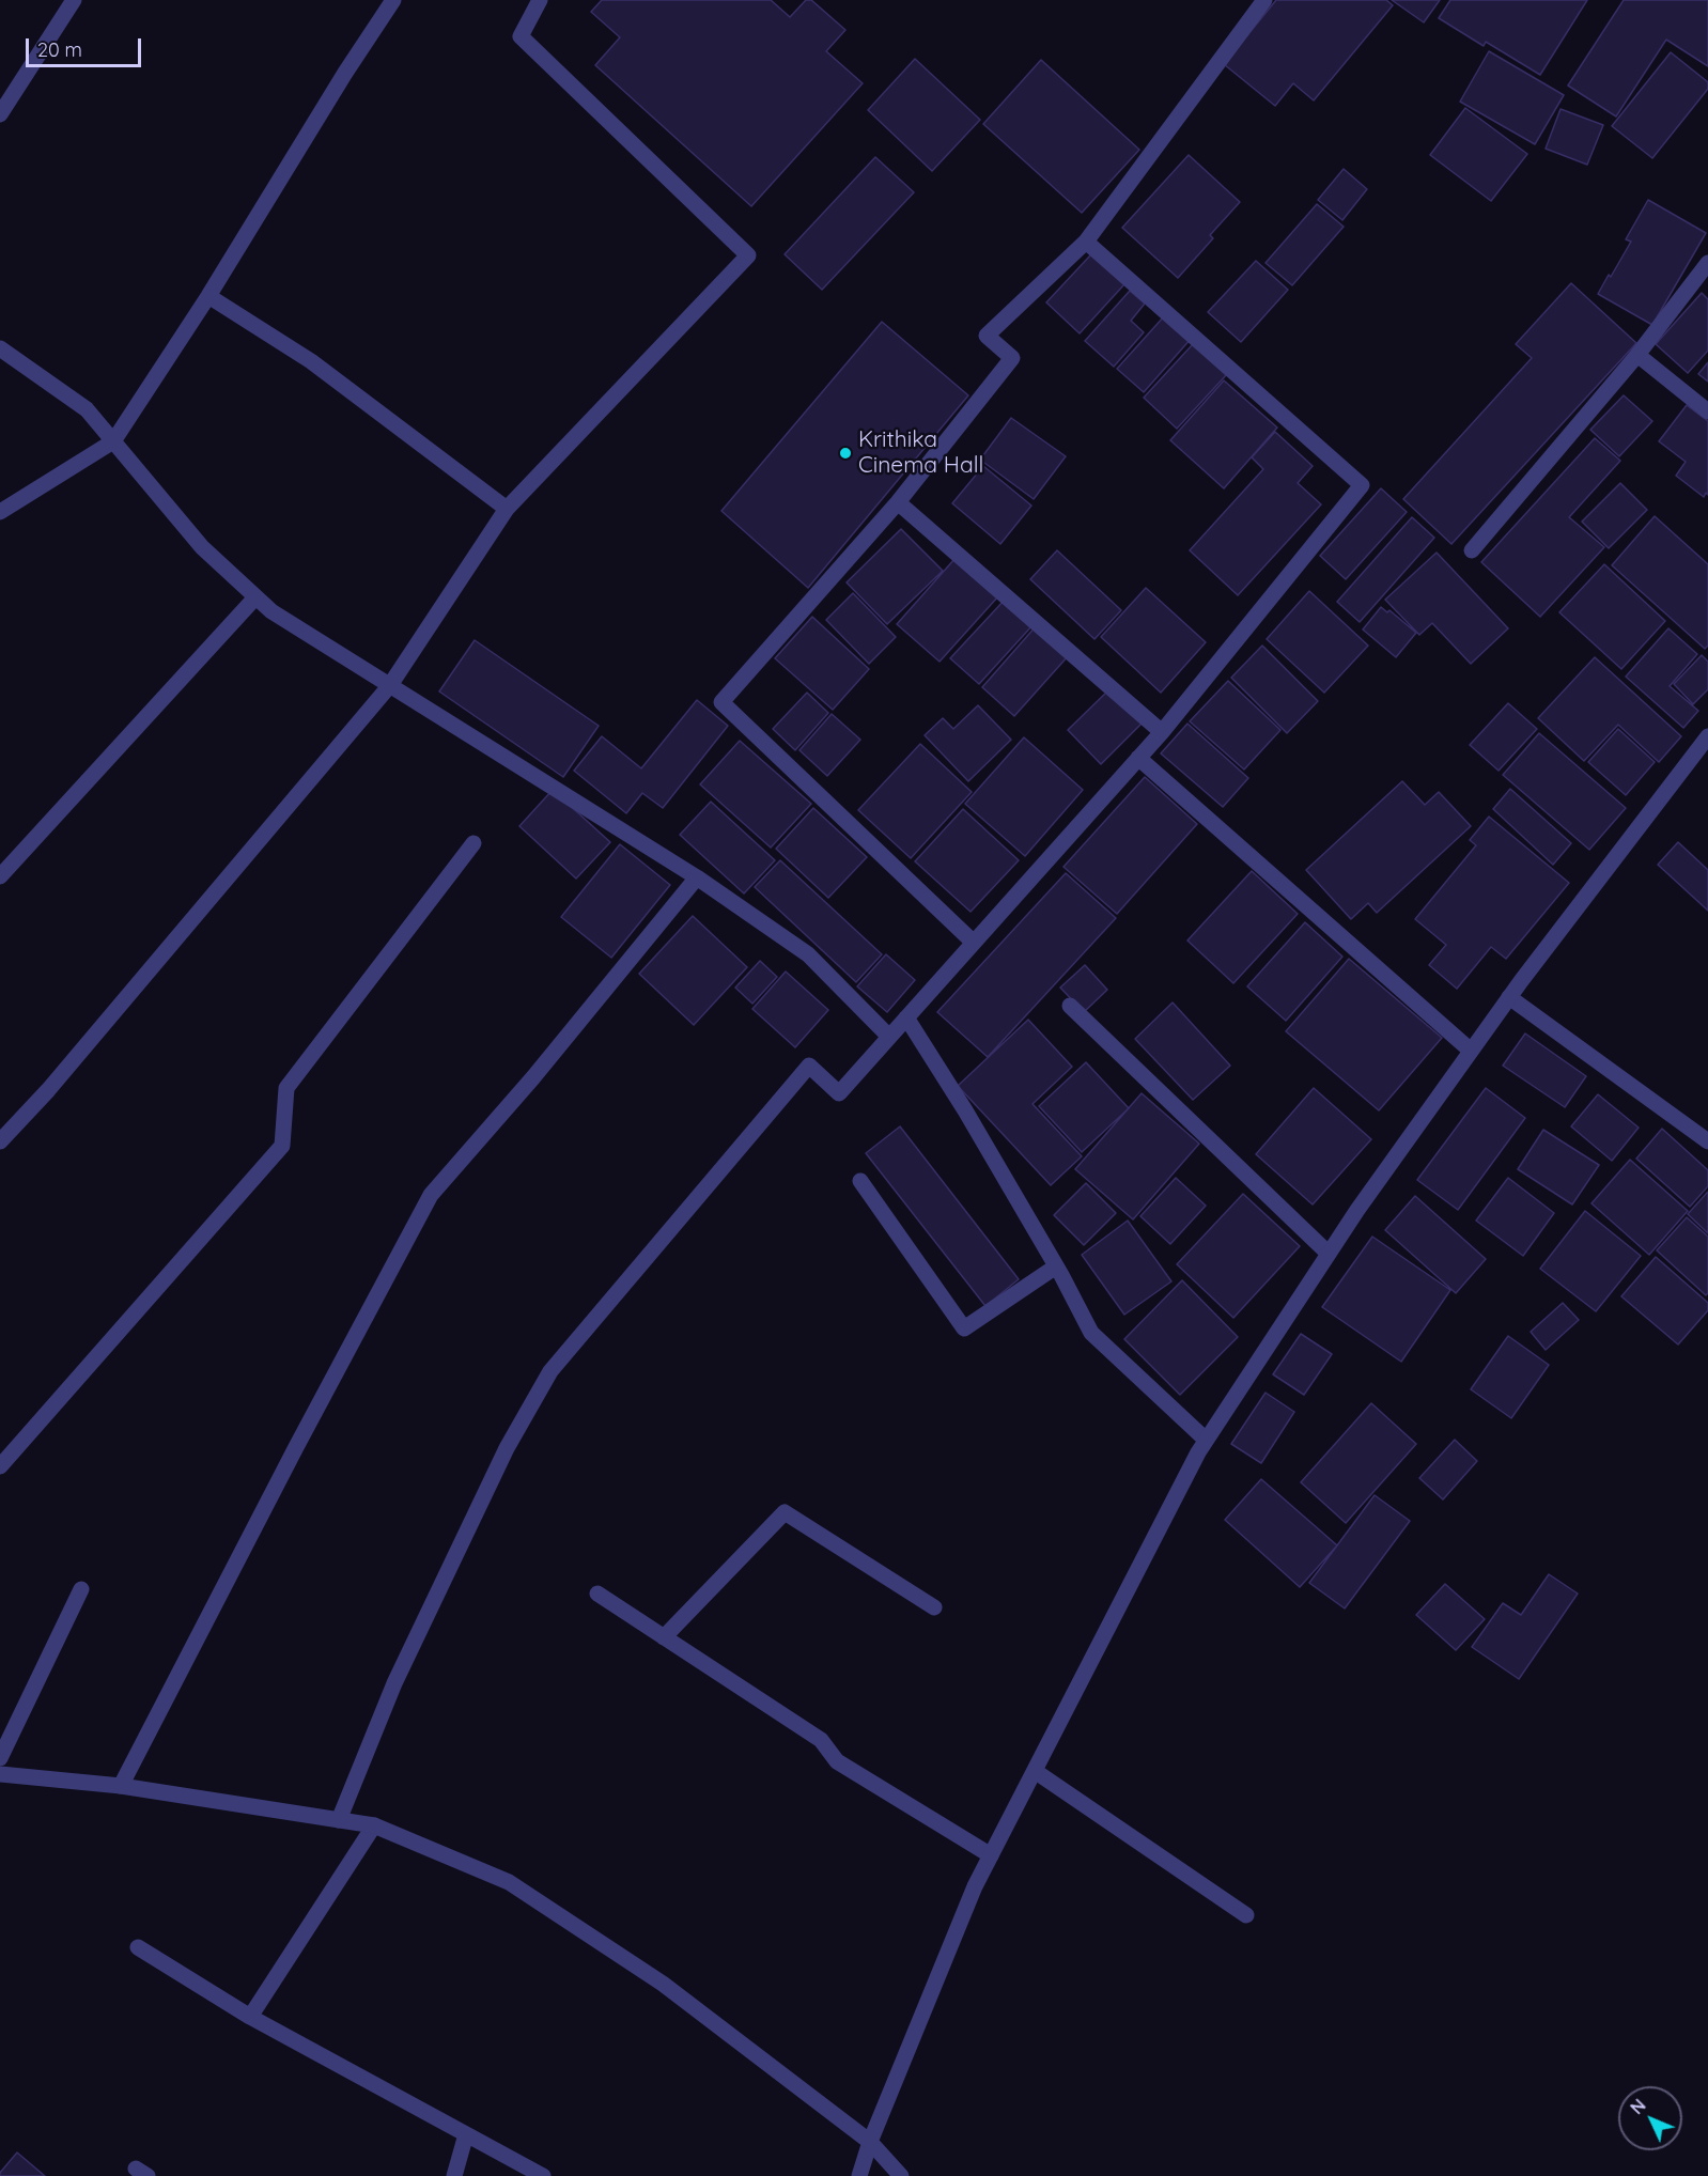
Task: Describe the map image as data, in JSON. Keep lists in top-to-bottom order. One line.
{"places":["Krithika Cinema Hall"],"scale_bar":"20 m","north":"top left"}
